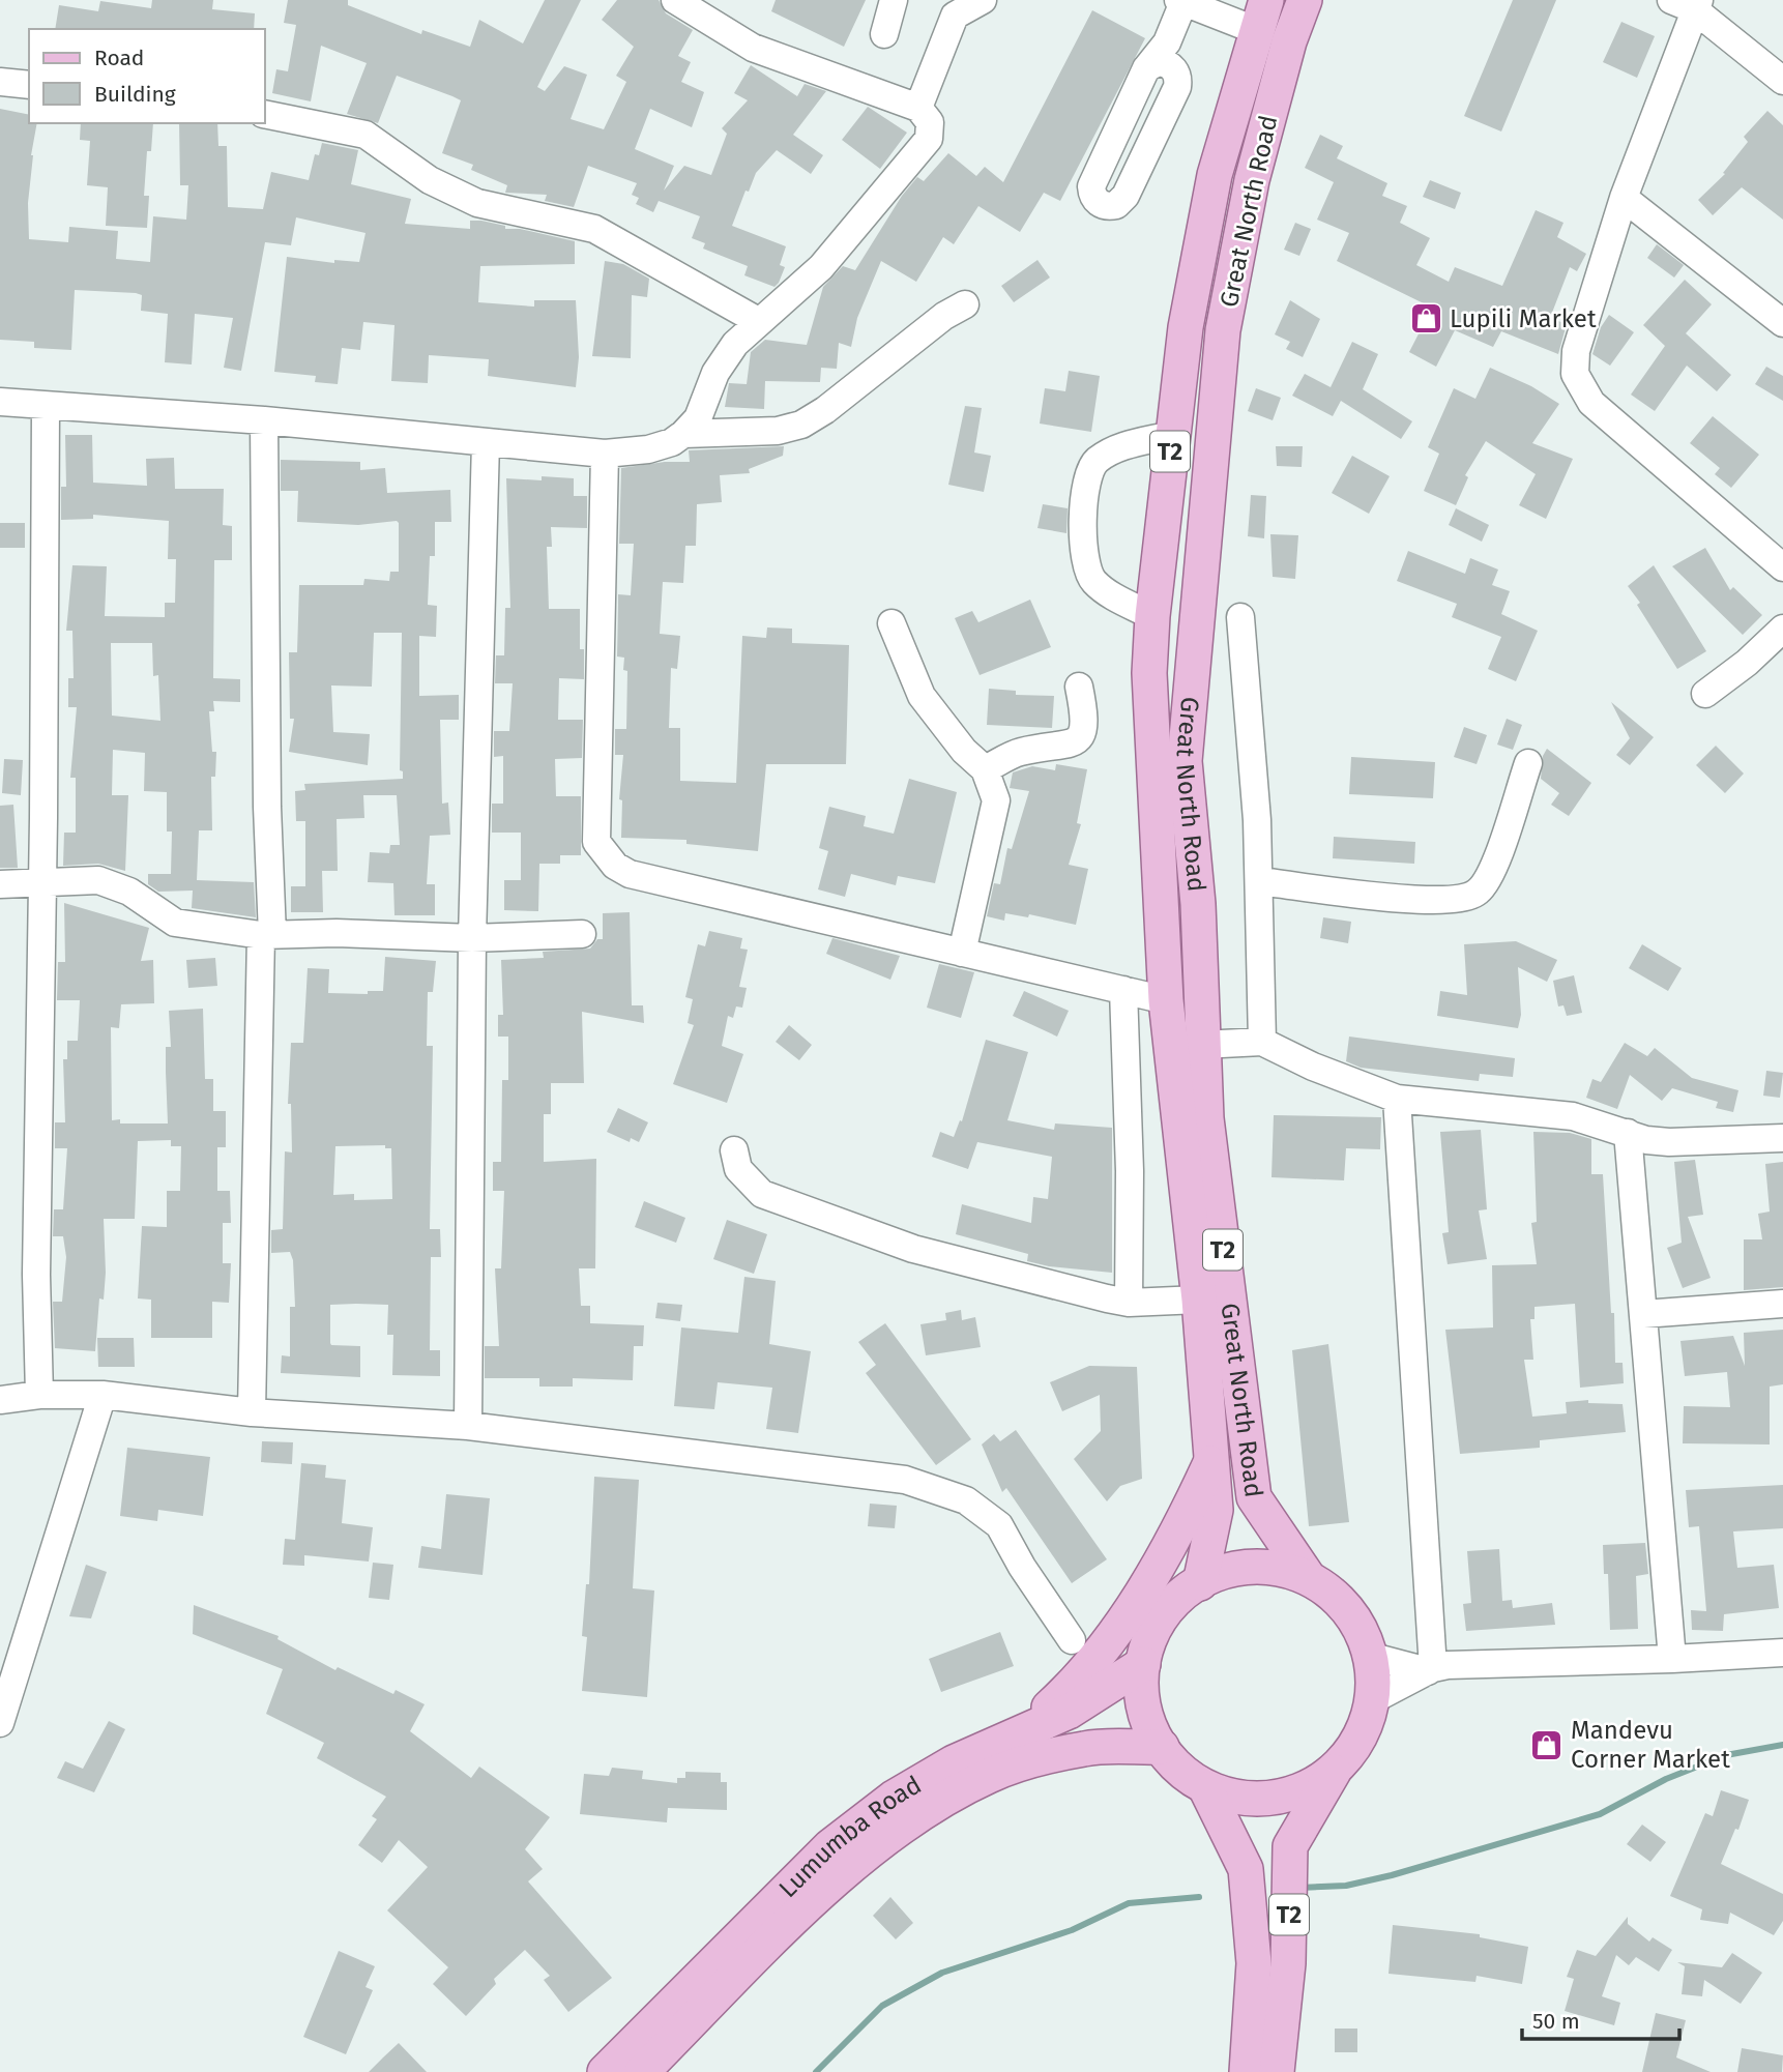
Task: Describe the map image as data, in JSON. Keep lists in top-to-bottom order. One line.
{"streets":{"main road":["Great North Road","T2","Lumumba Road"]},"crossings":[["Great North Road","T2"],["Great North Road","Lumumba Road"],["T2","Lumumba Road"]],"places":{"shop":["Lupili Market","Mandevu Corner Market"]},"legend":["Road","Building"],"scale_bar":"50 m"}
